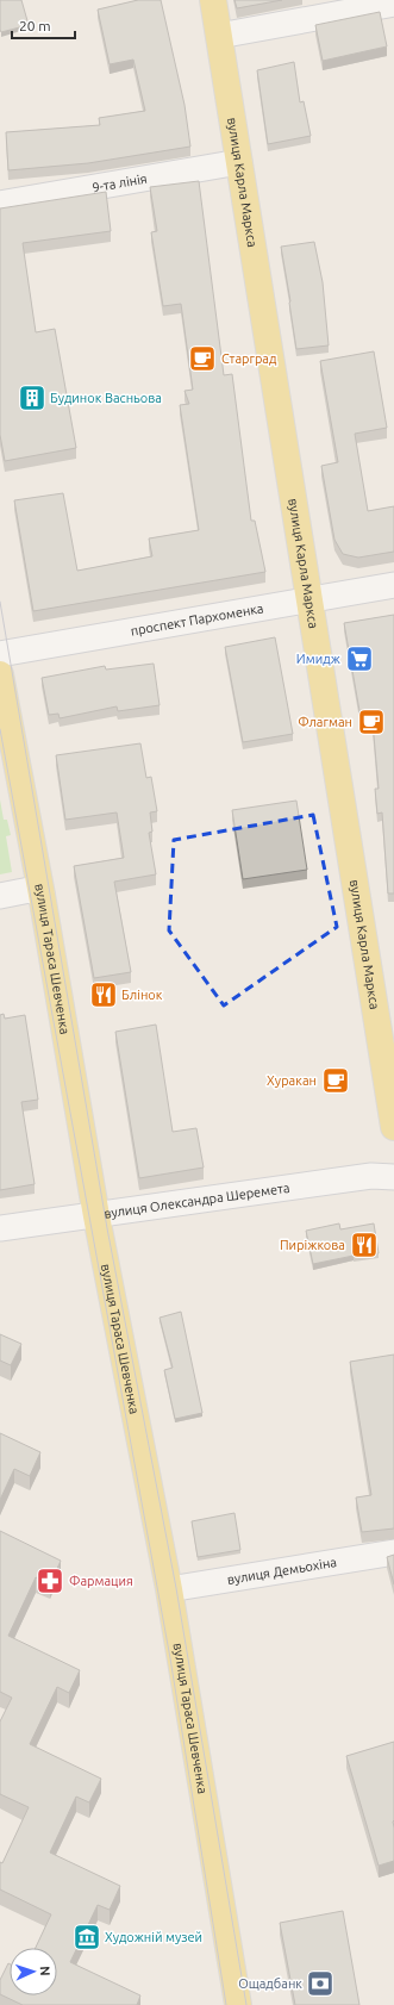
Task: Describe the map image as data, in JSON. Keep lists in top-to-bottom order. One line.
{"streets":{"main road":["вулиця Карла Маркса","вулиця Тараса Шевченка"],"street":["9-та лінія","проспект Пархоменка","вулиця Олександра Шеремета","вулиця Демьохіна"]},"crossings":[["вулиця Карла Маркса","9-та лінія"],["вулиця Карла Маркса","проспект Пархоменка"],["вулиця Тараса Шевченка","вулиця Олександра Шеремета"],["вулиця Тараса Шевченка","вулиця Демьохіна"]],"places":{"cafe":["Старград","Флагман","Хуракан"],"building":["Будинок Васньова"],"supermarket":["Имидж"],"restaurant":["Блінок","Пиріжкова"],"pharmacy":["Фармация"],"museum":["Художній музей"],"bank":["Ощадбанк"]},"scale_bar":"20 m","north":"right"}
